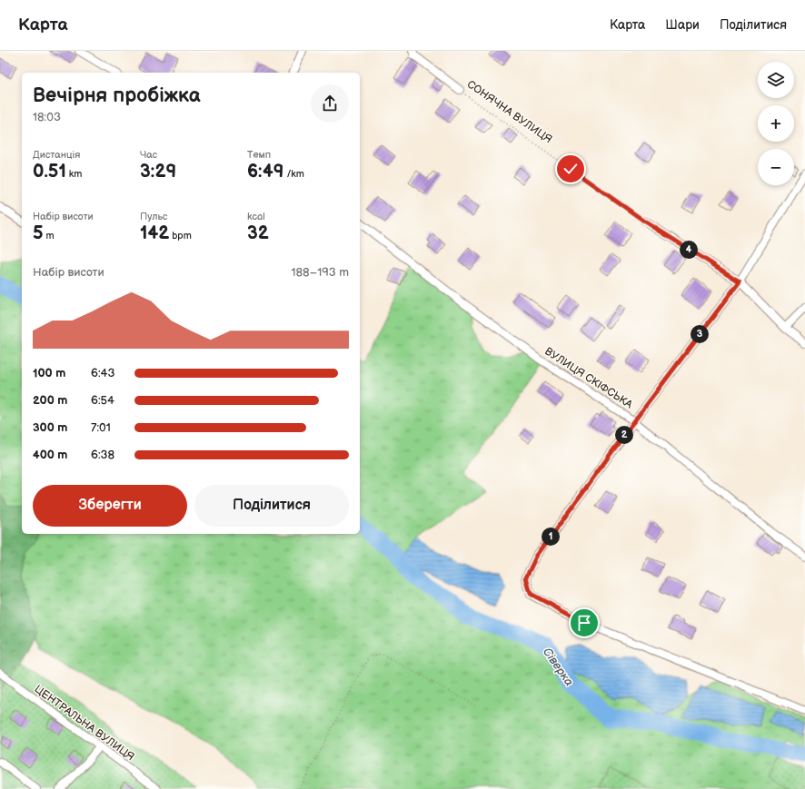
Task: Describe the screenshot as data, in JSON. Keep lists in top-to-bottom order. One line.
{"streets":{"street":["СОНЯЧНА ВУЛИЦЯ","ВУЛИЦЯ СКІФСЬКА","ЦЕНТРАЛЬНА ВУЛИЦЯ"]},"water":["Сіверка"],"page":{"header":"Карта","nav":["Карта","Шари","Поділитися"],"map_buttons":["+","−"],"heading":["Вечірня пробіжка","18:03"],"stats":[["Дистанція","0.51 km"],["Час","3:29"],["Темп","6:49 /km"],["Набір висоти","5 m"],["Пульс","142 bpm"],["kcal","32"]],"pins":["4","3","2","1"],"chart":["Набір висоти","188–193 m"],"list":[{"name":"100 m","note":"6:43"},{"name":"200 m","note":"6:54"},{"name":"300 m","note":"7:01"},{"name":"400 m","note":"6:38"}],"buttons":["Зберегти","Поділитися"]}}
